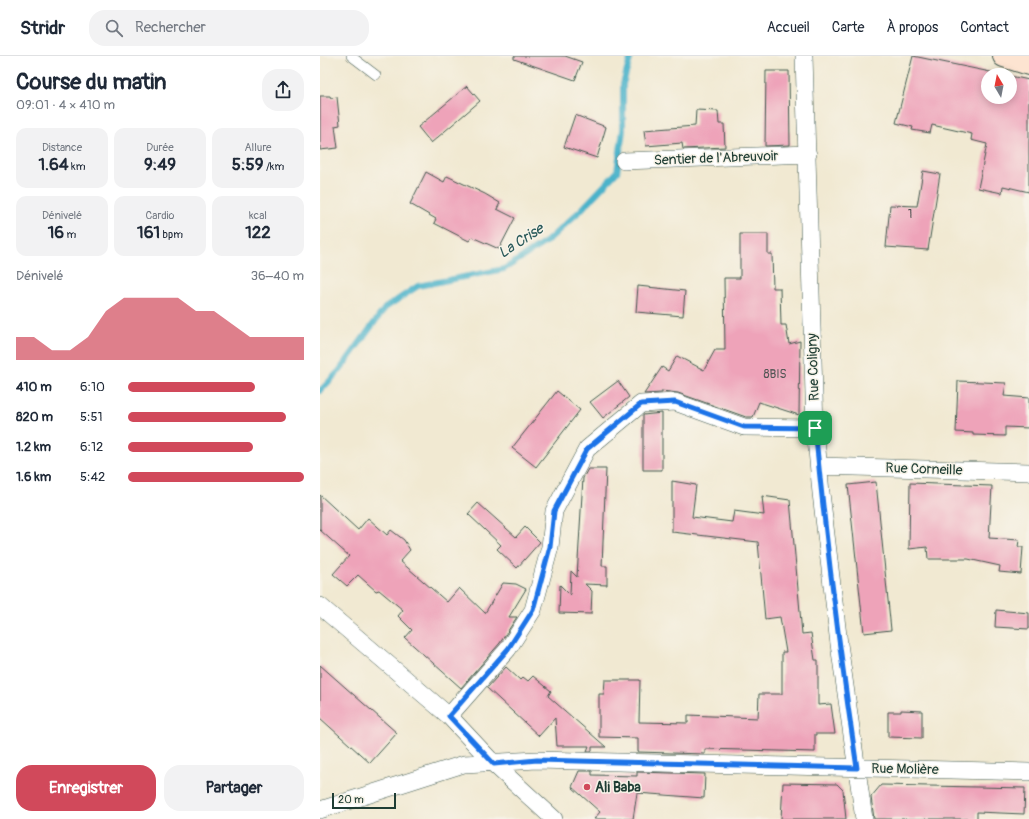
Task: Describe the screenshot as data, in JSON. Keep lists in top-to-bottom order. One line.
{"streets":{"street":["Sentier de l'Abreuvoir","Rue Coligny","Rue Corneille","Rue Molière"]},"crossings":[["Sentier de l'Abreuvoir","Rue Coligny"],["Rue Coligny","Rue Corneille"],["Rue Coligny","Rue Molière"]],"water":["La Crise"],"places":["Ali Baba"],"house_numbers":["1","8BIS"],"scale_bar":"20 m","north":"top","page":{"header":"Stridr","search":"Rechercher","nav":["Accueil","Carte","À propos","Contact"],"heading":["Course du matin","09:01 · 4 × 410 m"],"stats":[["Distance","1.64 km"],["Durée","9:49"],["Allure","5:59 /km"],["Dénivelé","16 m"],["Cardio","161 bpm"],["kcal","122"]],"chart":["Dénivelé","36–40 m"],"list":[{"name":"410 m","note":"6:10"},{"name":"820 m","note":"5:51"},{"name":"1.2 km","note":"6:12"},{"name":"1.6 km","note":"5:42"}],"buttons":["Enregistrer","Partager"],"scale":"20 m"}}
